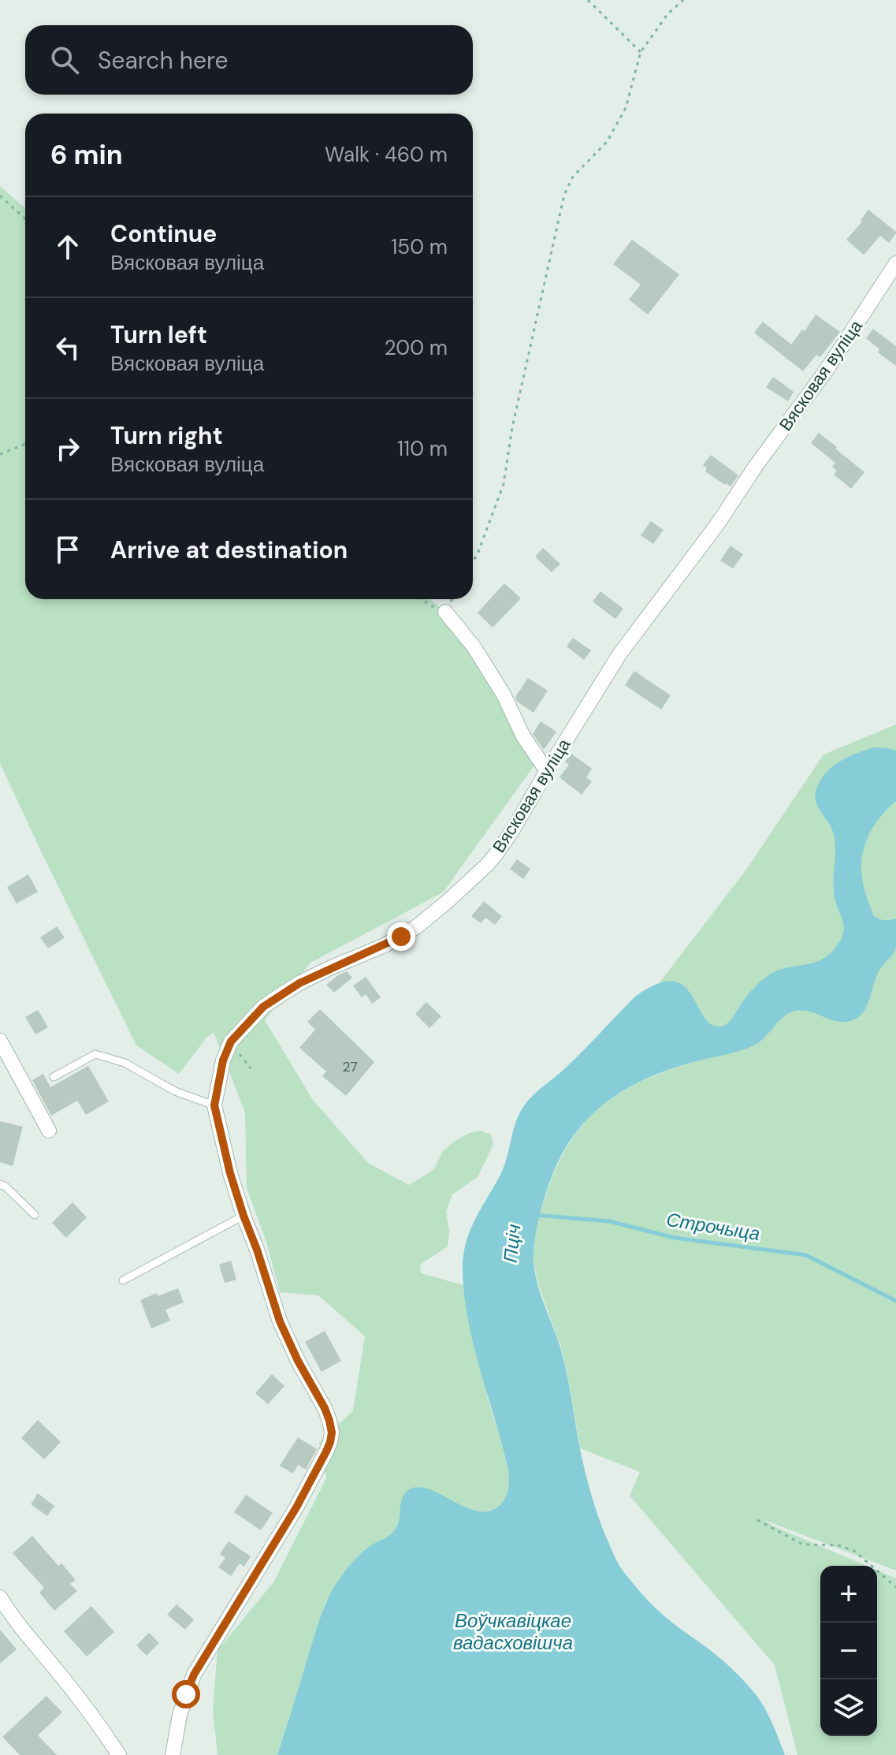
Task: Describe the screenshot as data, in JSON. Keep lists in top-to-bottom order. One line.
{"streets":{"street":["Вясковая вуліца"]},"water":["Строчыца","Пціч","Воўчкавіцкае вадасховішча"],"house_numbers":["27"],"page":{"search":"Search here","heading":["6 min","Walk · 460 m"],"list":[["Continue","Вясковая вуліца","150 m"],["Turn left","Вясковая вуліца","200 m"],["Turn right","Вясковая вуліца","110 m"],"Arrive at destination"],"map_buttons":["+","−"]}}
